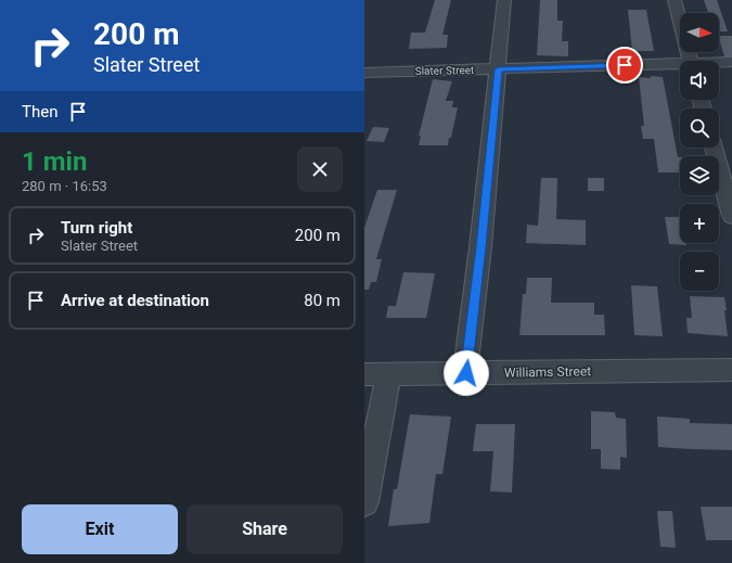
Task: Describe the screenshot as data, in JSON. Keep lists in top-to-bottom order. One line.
{"streets":{"street":["Slater Street","Williams Street"]},"north":"right","page":{"turn":["200 m","Slater Street"],"map_buttons":["+","−"],"then":"Then","heading":["1 min","280 m · 16:53"],"list":[{"name":"Turn right","note":"Slater Street","value":"200 m"},{"name":"Arrive at destination","value":"80 m"}],"buttons":["Exit","Share"]}}
